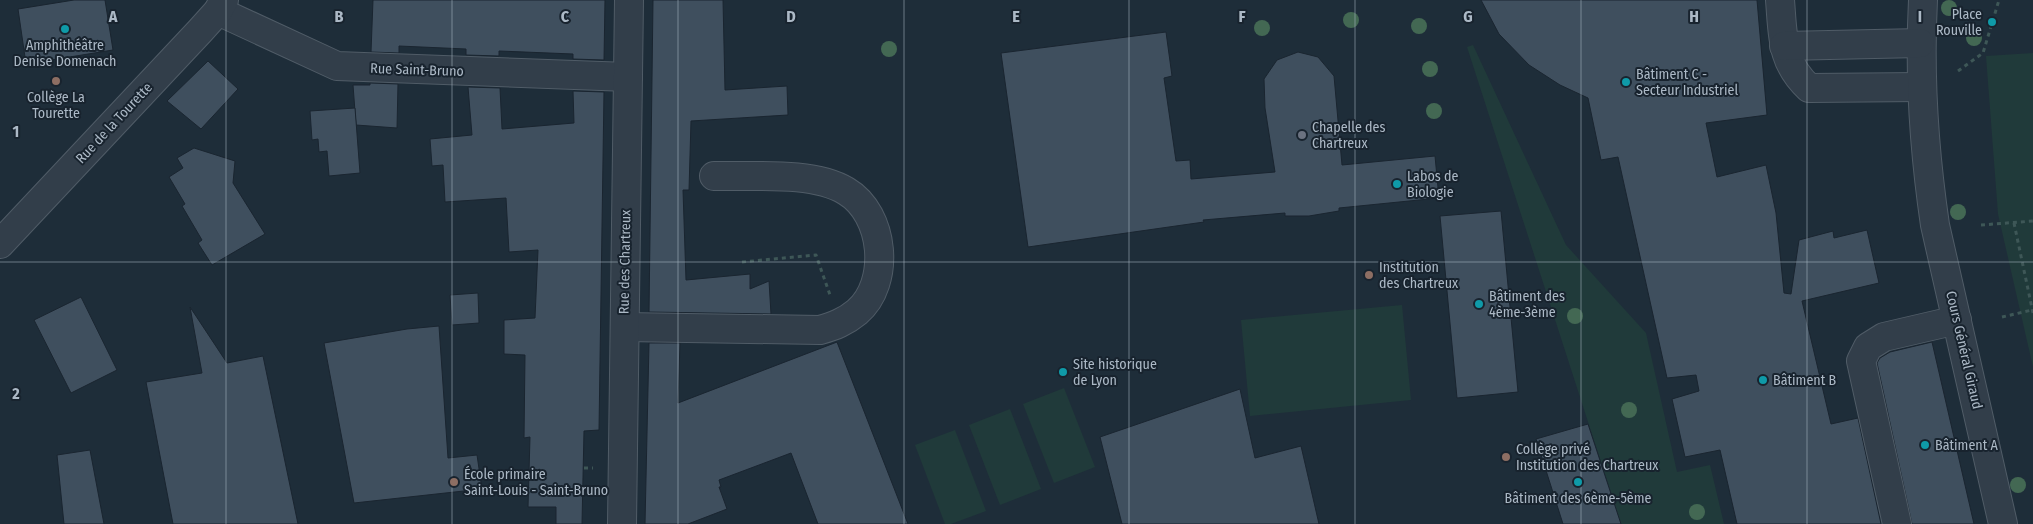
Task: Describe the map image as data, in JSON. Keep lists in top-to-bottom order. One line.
{"streets":{"street":["Rue Saint-Bruno","Rue de la Tourette","Rue des Chartreux","Cours Général Giraud"]},"crossings":[["Rue Saint-Bruno","Rue de la Tourette"],["Rue Saint-Bruno","Rue des Chartreux"]],"places":["Place Rouville","Amphithéâtre Denise Domenach","Collège La Tourette","Bâtiment C - Secteur Industriel","Chapelle des Chartreux","Labos de Biologie","Institution des Chartreux","Bâtiment des 4ème-3ème","Site historique de Lyon","Bâtiment B","Bâtiment A","Collège privé Institution des Chartreux","École primaire Saint-Louis - Saint-Bruno","Bâtiment des 6ème-5ème"],"grid":{"columns":["A","B","C","D","E","F","G","H","I"],"rows":["1","2"]}}
